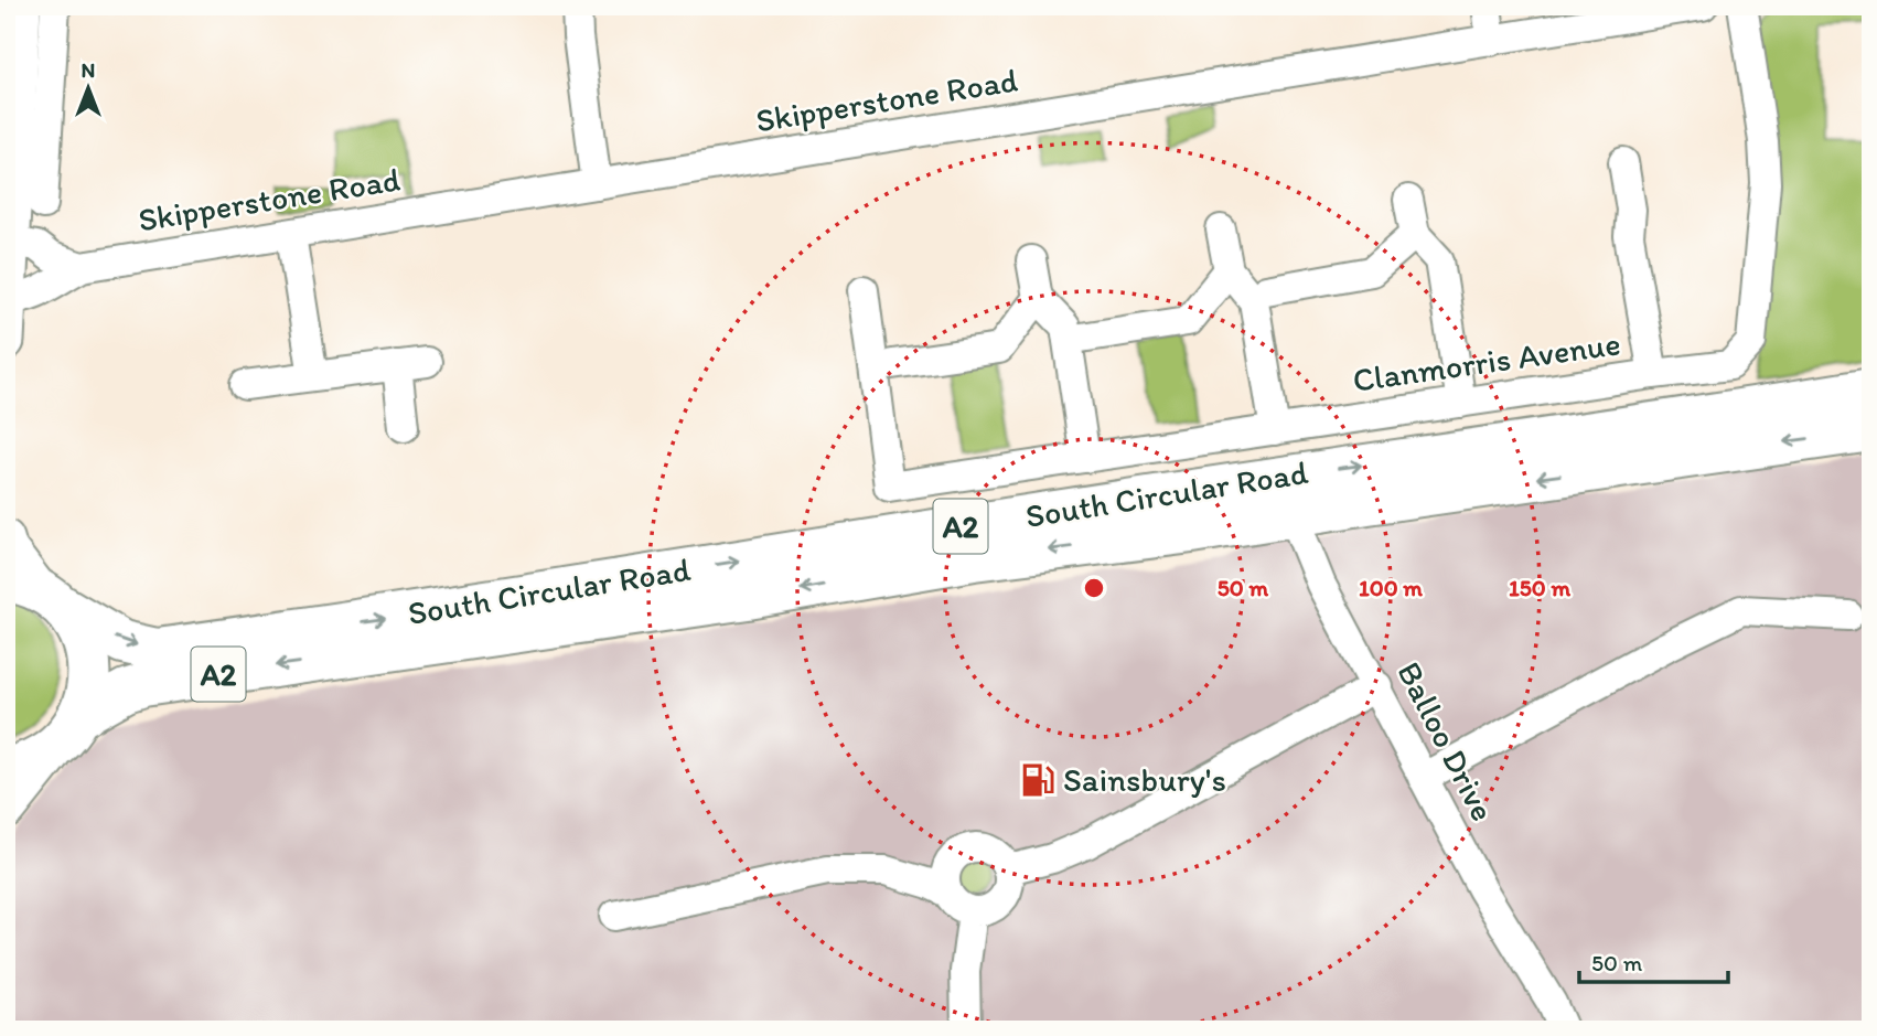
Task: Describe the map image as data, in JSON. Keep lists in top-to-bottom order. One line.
{"streets":{"highway":["South Circular Road","A2"],"street":["Skipperstone Road","Clanmorris Avenue","Balloo Drive"]},"crossings":[["South Circular Road","A2"],["South Circular Road","Balloo Drive"]],"places":{"fuel station":["Sainsbury's"]},"scale_bar":"50 m","north":"top","rings":["50 m","100 m","150 m"]}
